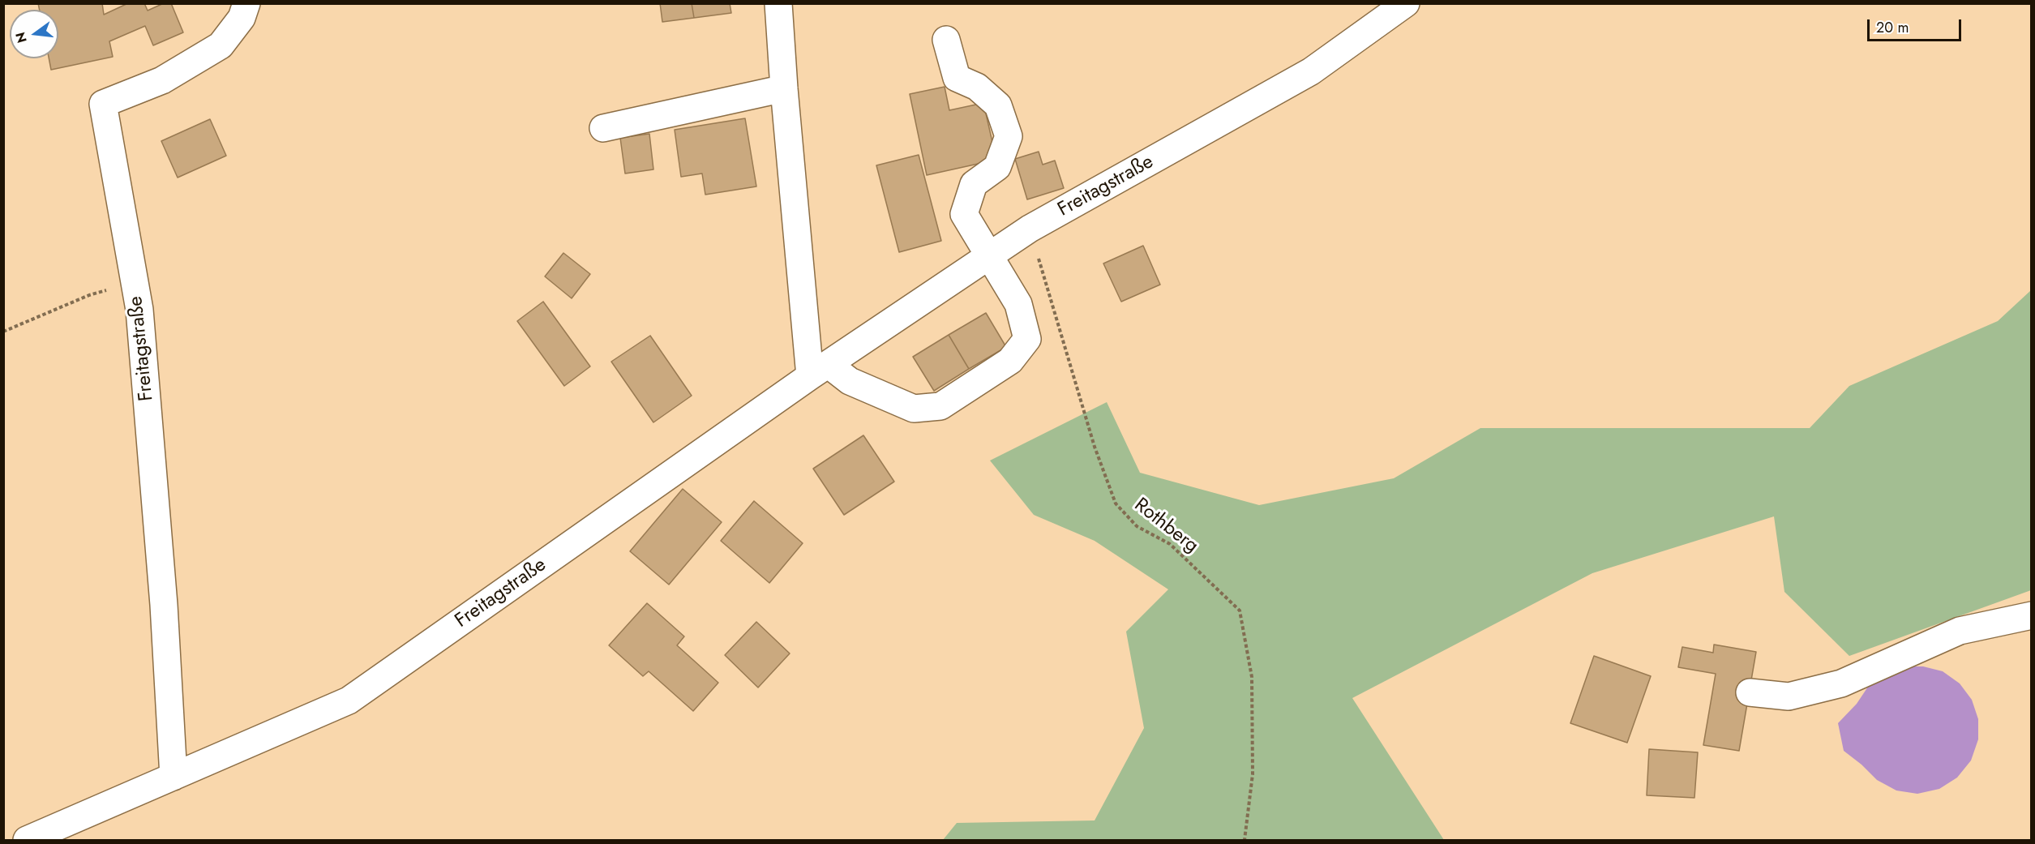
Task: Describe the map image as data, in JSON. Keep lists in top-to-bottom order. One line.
{"streets":{"street":["Freitagstraße"],"path":["Rothberg"]},"crossings":[["Freitagstraße","Rothberg"]],"scale_bar":"20 m","north":"left"}
